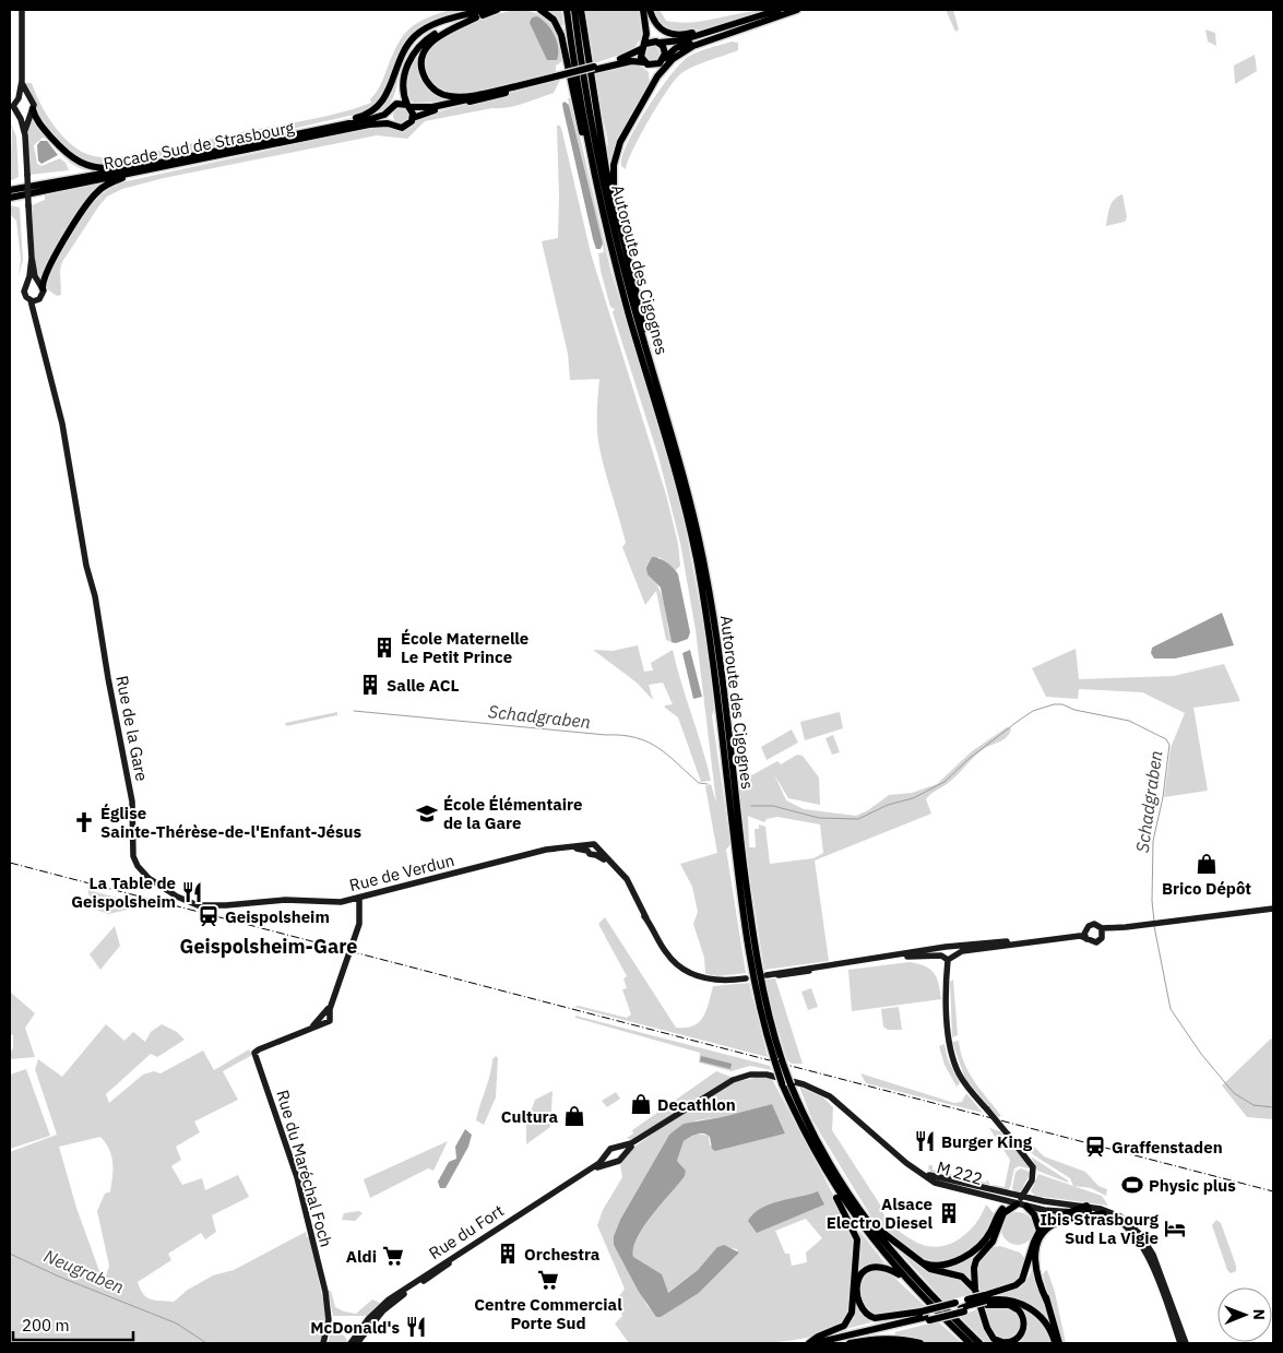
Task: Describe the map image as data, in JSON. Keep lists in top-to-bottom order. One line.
{"streets":{"highway":["Rocade Sud de Strasbourg","Autoroute des Cigognes"],"main road":["Rue de la Gare","Rue de Verdun","Rue du Maréchal Foch","M 222","Rue du Fort"]},"crossings":[["Rue de la Gare","Rue de Verdun"],["Rue de Verdun","Rue du Maréchal Foch"],["M 222","Rue du Fort"]],"districts":["Geispolsheim-Gare"],"water":["Schadgraben","Neugraben"],"places":{"building":["École Maternelle Le Petit Prince","Salle ACL","Alsace Electro Diesel","Orchestra"],"school or university":["École Élémentaire de la Gare"],"church":["Église Sainte-Thérèse-de-l'Enfant-Jésus"],"shop":["Brico Dépôt","Decathlon","Cultura"],"restaurant":["La Table de Geispolsheim","Burger King","McDonald's"],"station":["Geispolsheim","Graffenstaden"],"sports":["Physic plus"],"hotel":["Ibis Strasbourg Sud La Vigie"],"supermarket":["Aldi","Centre Commercial Porte Sud"]},"scale_bar":"200 m","north":"right"}
